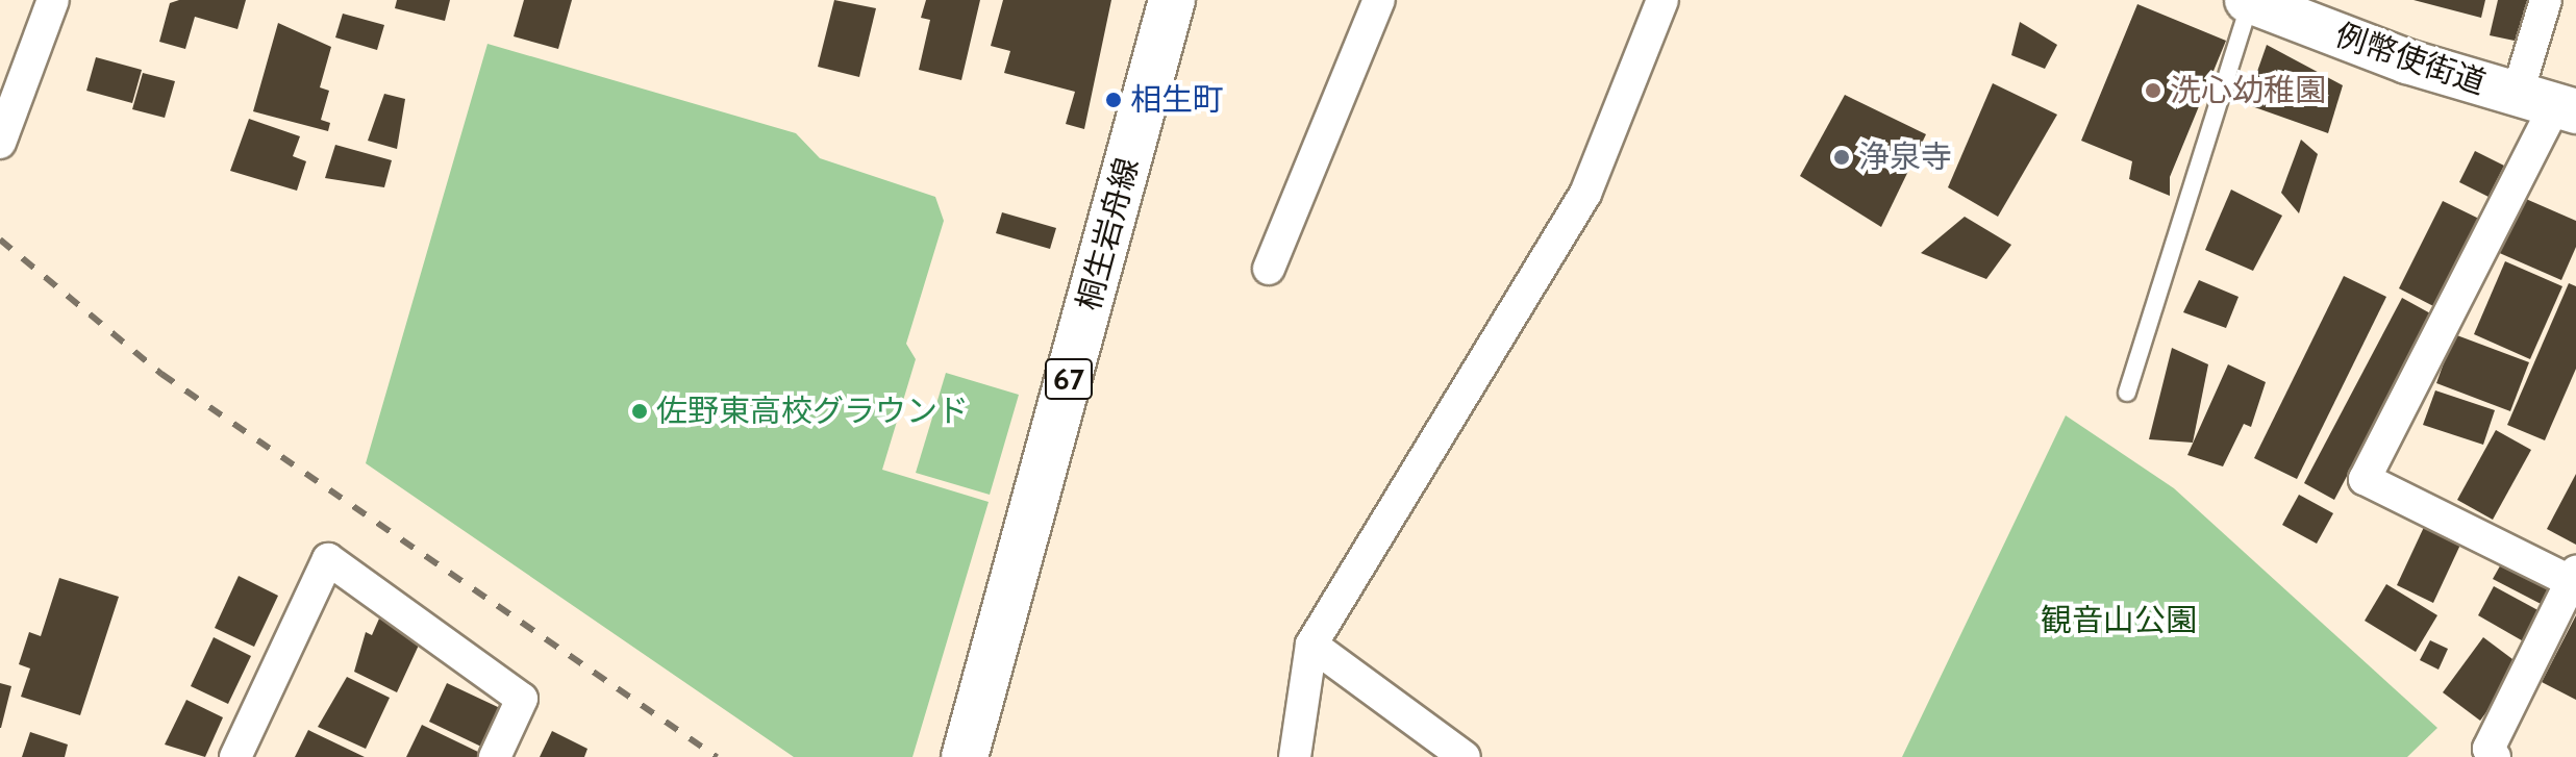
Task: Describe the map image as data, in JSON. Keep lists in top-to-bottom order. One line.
{"streets":{"main road":["桐生岩舟線","67"],"street":["例幣使街道"]},"parks":["観音山公園"],"places":["洗心幼稚園","相生町","浄泉寺","佐野東高校グラウンド"]}
